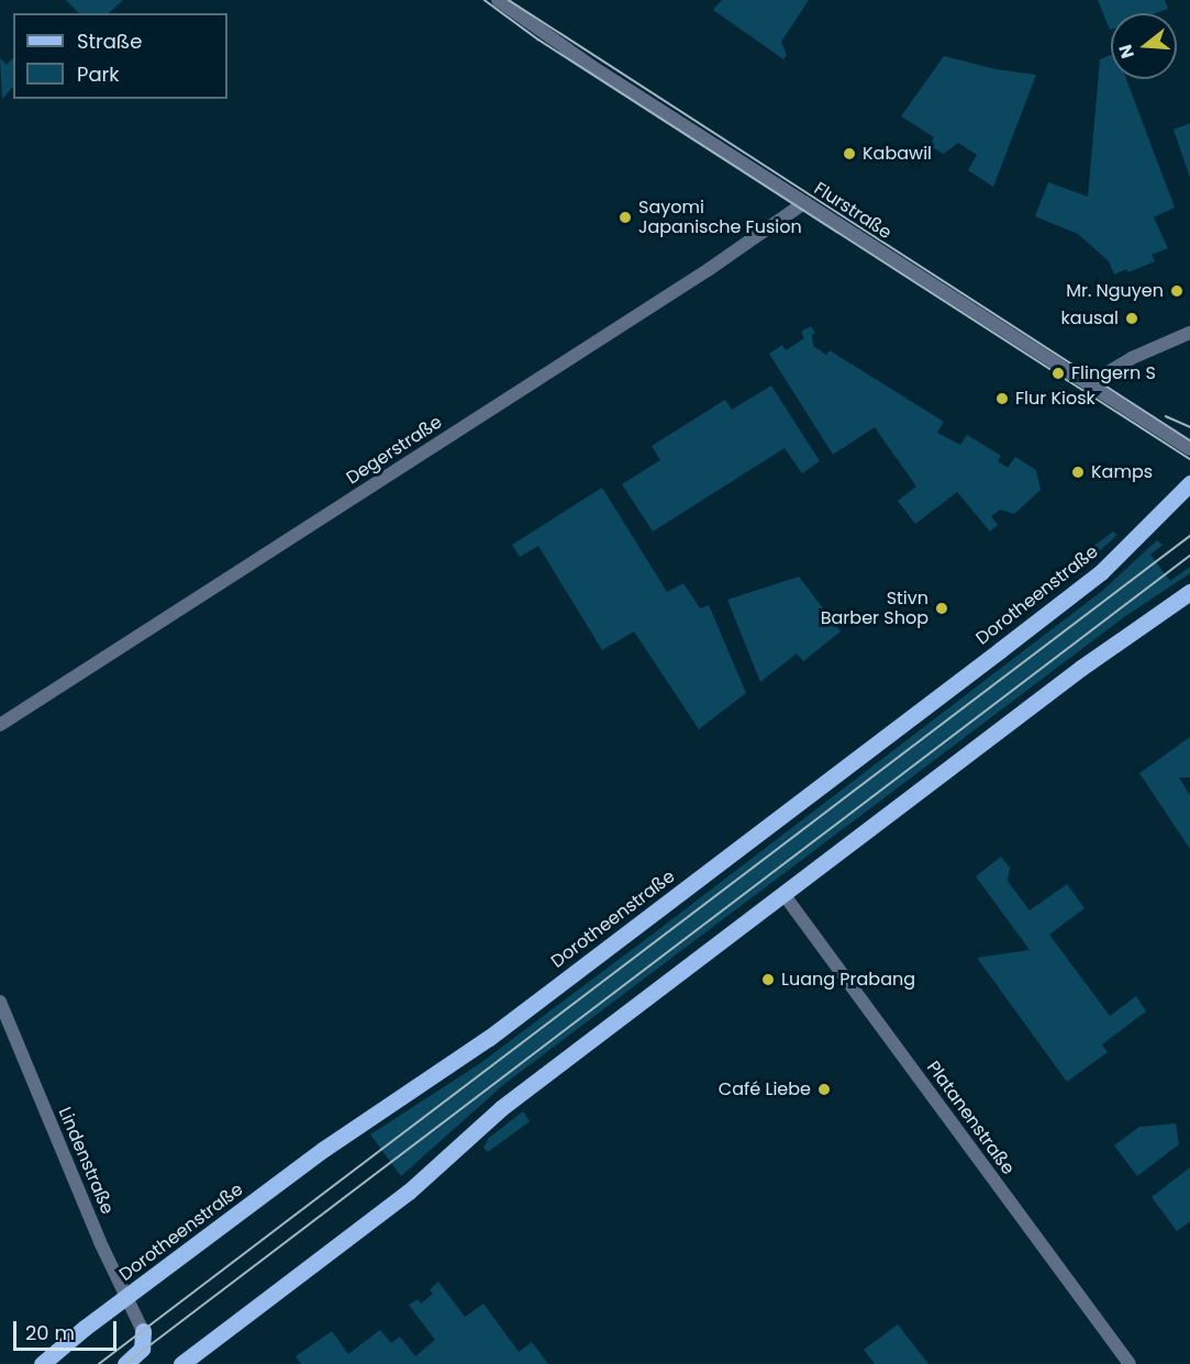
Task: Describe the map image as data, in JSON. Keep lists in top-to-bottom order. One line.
{"streets":{"main road":["Dorotheenstraße"],"street":["Flurstraße","Degerstraße","Platanenstraße","Lindenstraße"]},"crossings":[["Flurstraße","Degerstraße"],["Dorotheenstraße","Lindenstraße"]],"places":["Kabawil","Sayomi Japanische Fusion","Mr. Nguyen","kausal","Flingern S","Flur Kiosk","Kamps","Stivn Barber Shop","Luang Prabang","Café Liebe"],"legend":["Straße","Park"],"scale_bar":"20 m","north":"left"}
